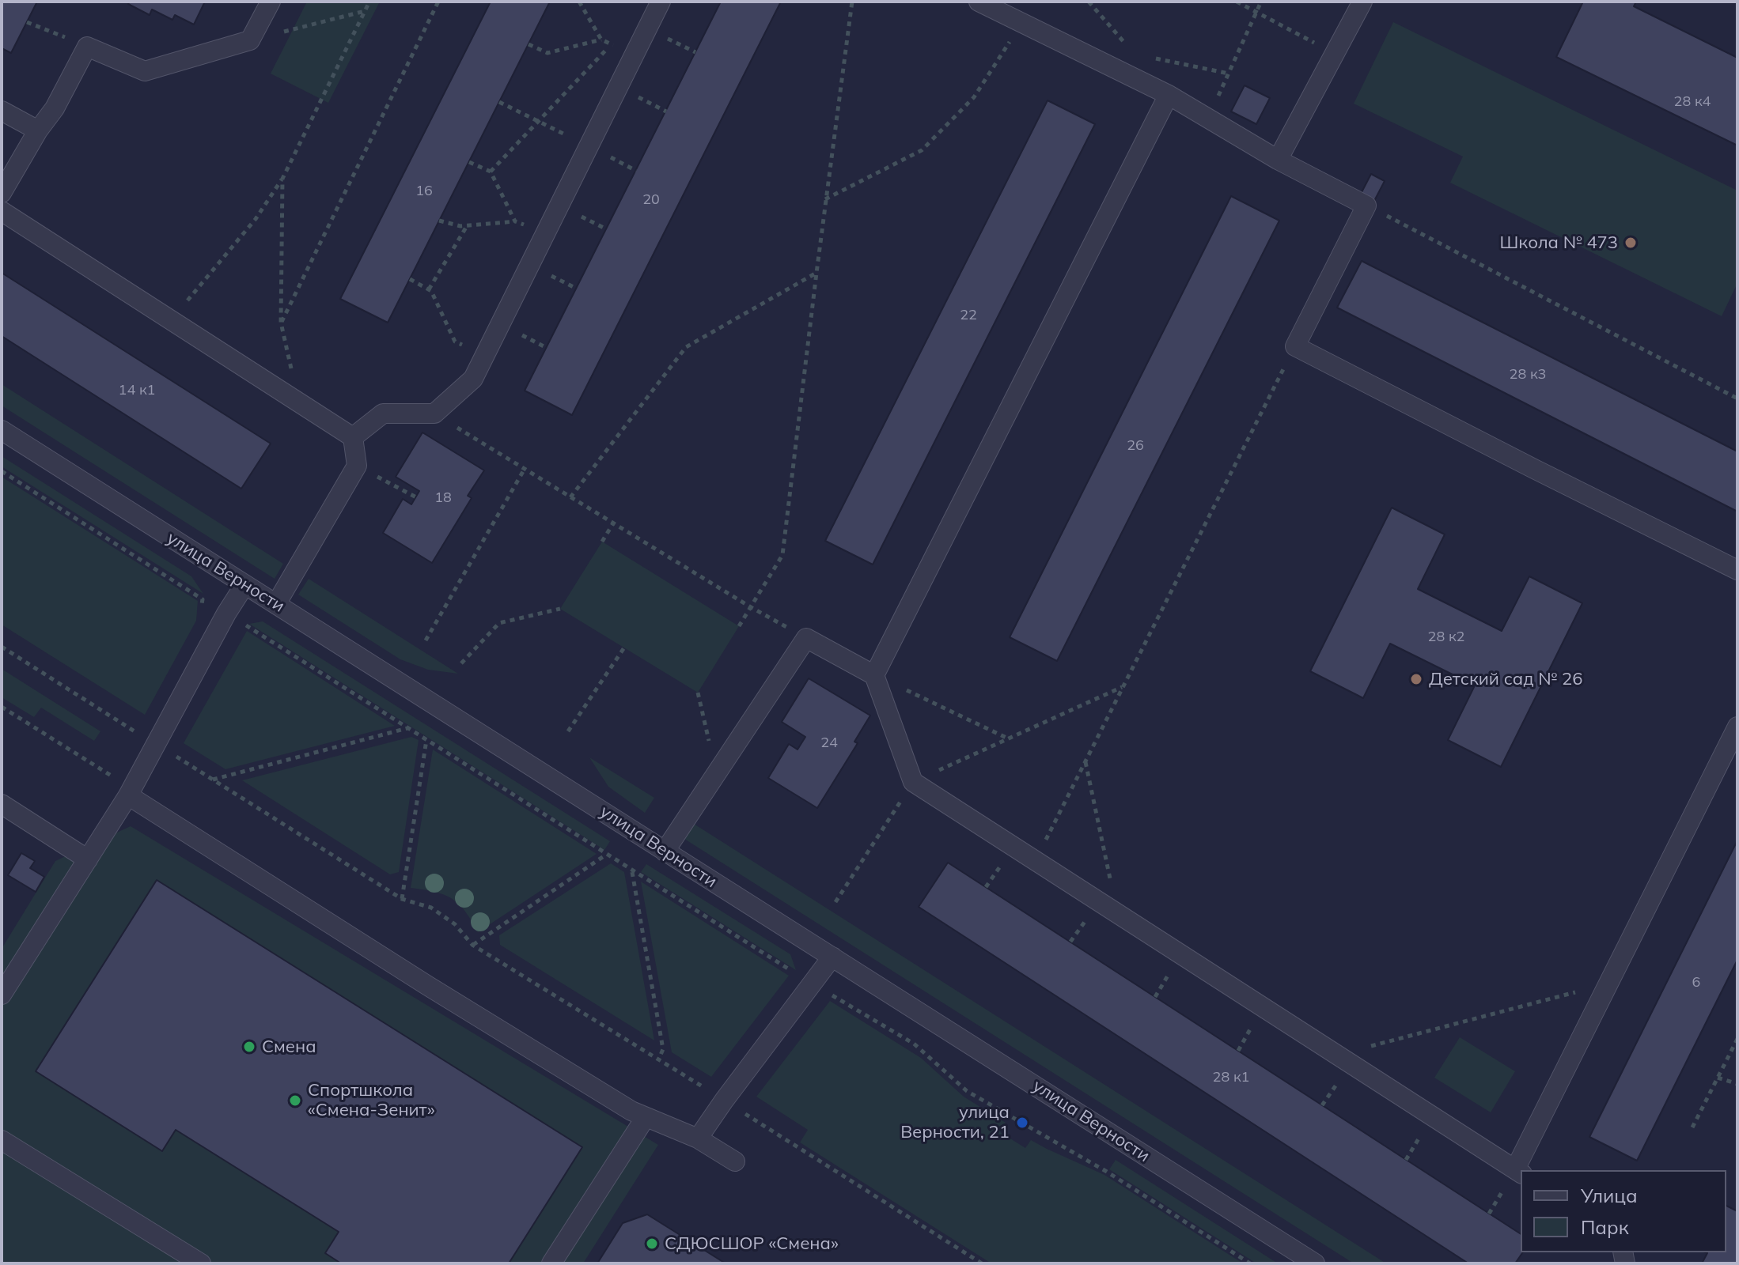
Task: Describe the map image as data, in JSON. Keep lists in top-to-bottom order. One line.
{"streets":{"street":["улица Верности"]},"places":["Школа № 473","Детский сад № 26","Смена","Спортшкола «Смена-Зенит»","улица Верности, 21","СДЮСШОР «Смена»"],"house_numbers":["28 к4","16","20","22","28 к3","14 к1","26","18","28 к2","24","6","28 к1"],"legend":["Улица","Парк"]}
